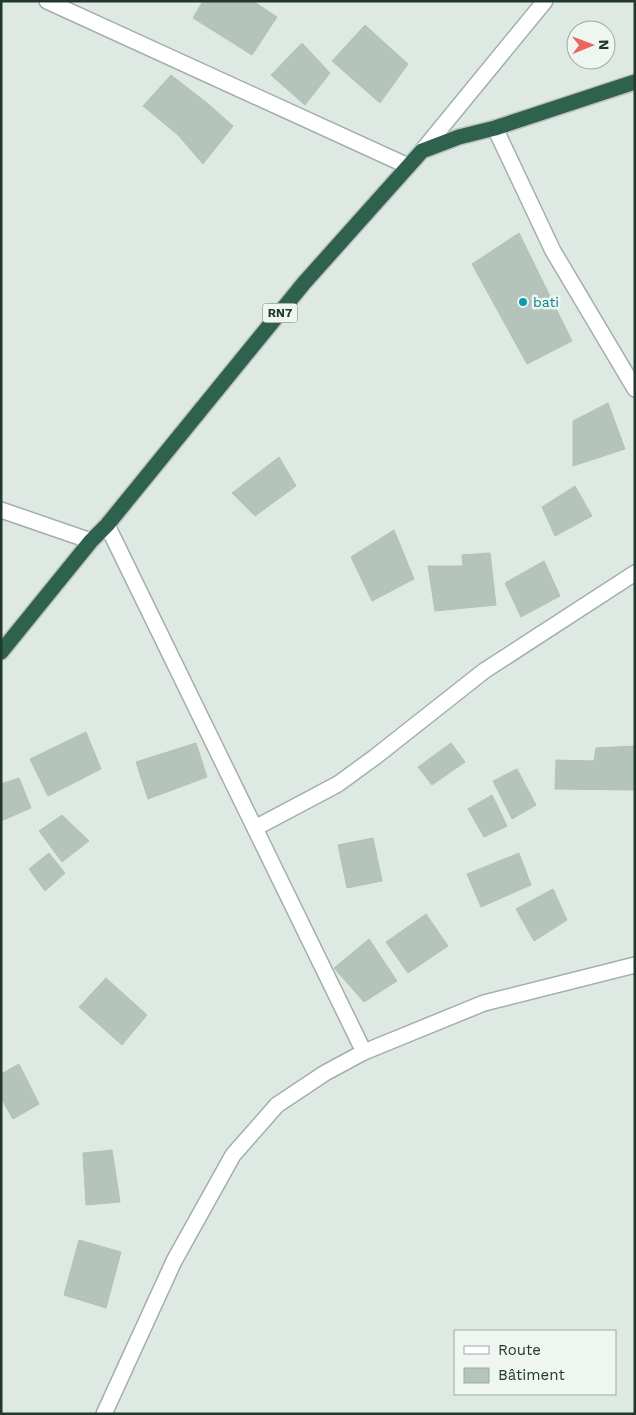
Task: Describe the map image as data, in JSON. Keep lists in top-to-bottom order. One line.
{"streets":{"highway":["RN7"]},"places":["bati"],"legend":["Route","Bâtiment"],"north":"right"}
